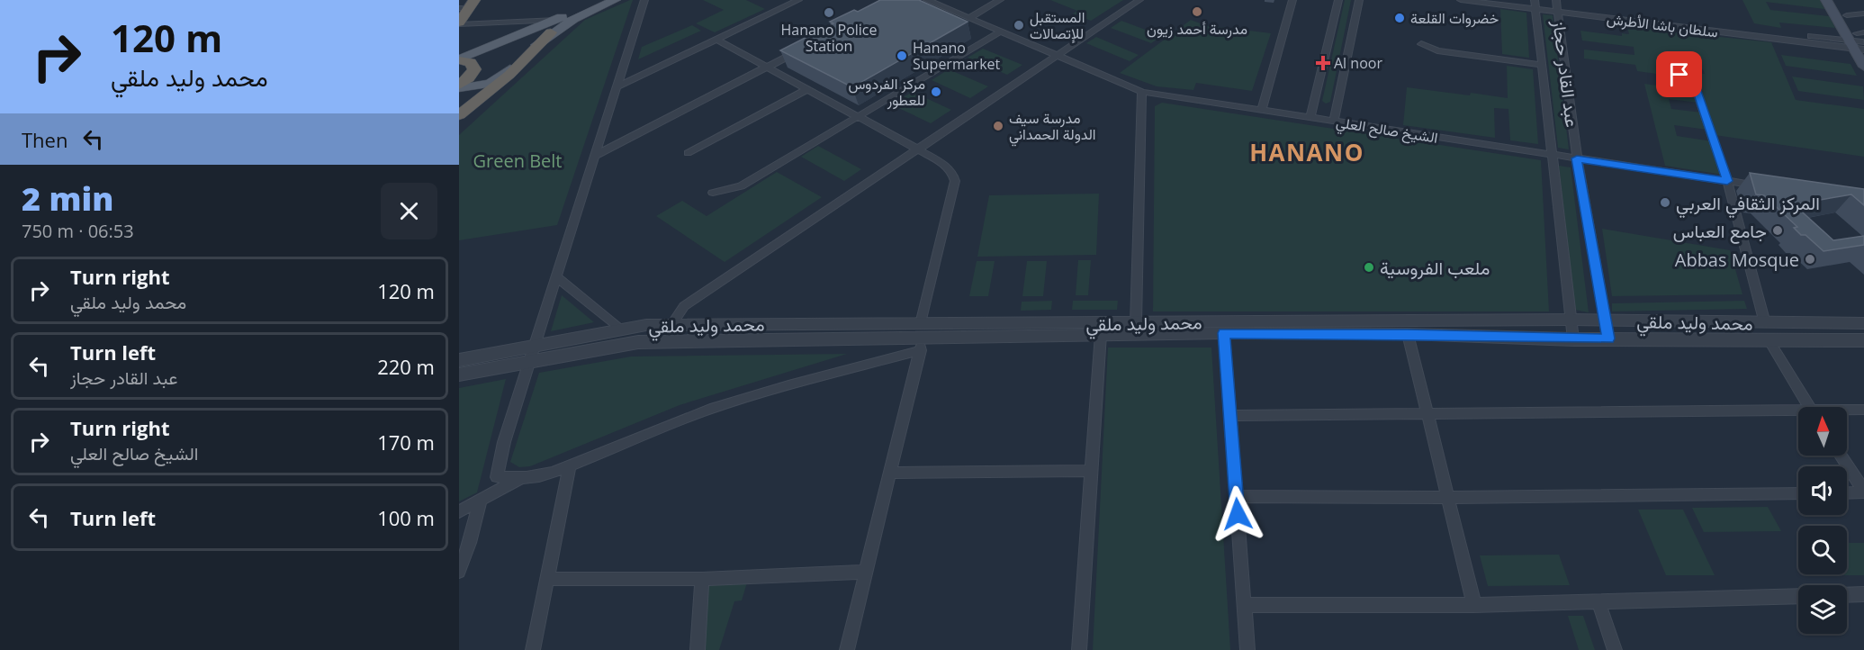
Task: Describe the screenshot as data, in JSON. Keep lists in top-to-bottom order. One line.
{"streets":{"street":["سلطان باشا الأطرش","عبد القادر حجاز","الشيخ صالح العلي","محمد وليد ملقي"]},"crossings":[["سلطان باشا الأطرش","عبد القادر حجاز"],["عبد القادر حجاز","الشيخ صالح العلي"],["عبد القادر حجاز","محمد وليد ملقي"]],"districts":["HANANO"],"parks":["Green Belt"],"places":{"other":["مدرسة أحمد زيون","Hanano Police Station","خضروات القلعة","المستقبل للإتصالات","Hanano Supermarket","مركز الفردوس للعطور","مدرسة سيف الدولة الحمداني","المركز الثقافي العربي","جامع العباس","Abbas Mosque","ملعب الفروسية"],"health":["Al noor"]},"north":"top","page":{"turn":["120 m","محمد وليد ملقي"],"then":"Then","heading":["2 min","750 m · 06:53"],"list":[{"name":"Turn right","note":"محمد وليد ملقي","value":"120 m"},{"name":"Turn left","note":"عبد القادر حجاز","value":"220 m"},{"name":"Turn right","note":"الشيخ صالح العلي","value":"170 m"},{"name":"Turn left","value":"100 m"}]}}
